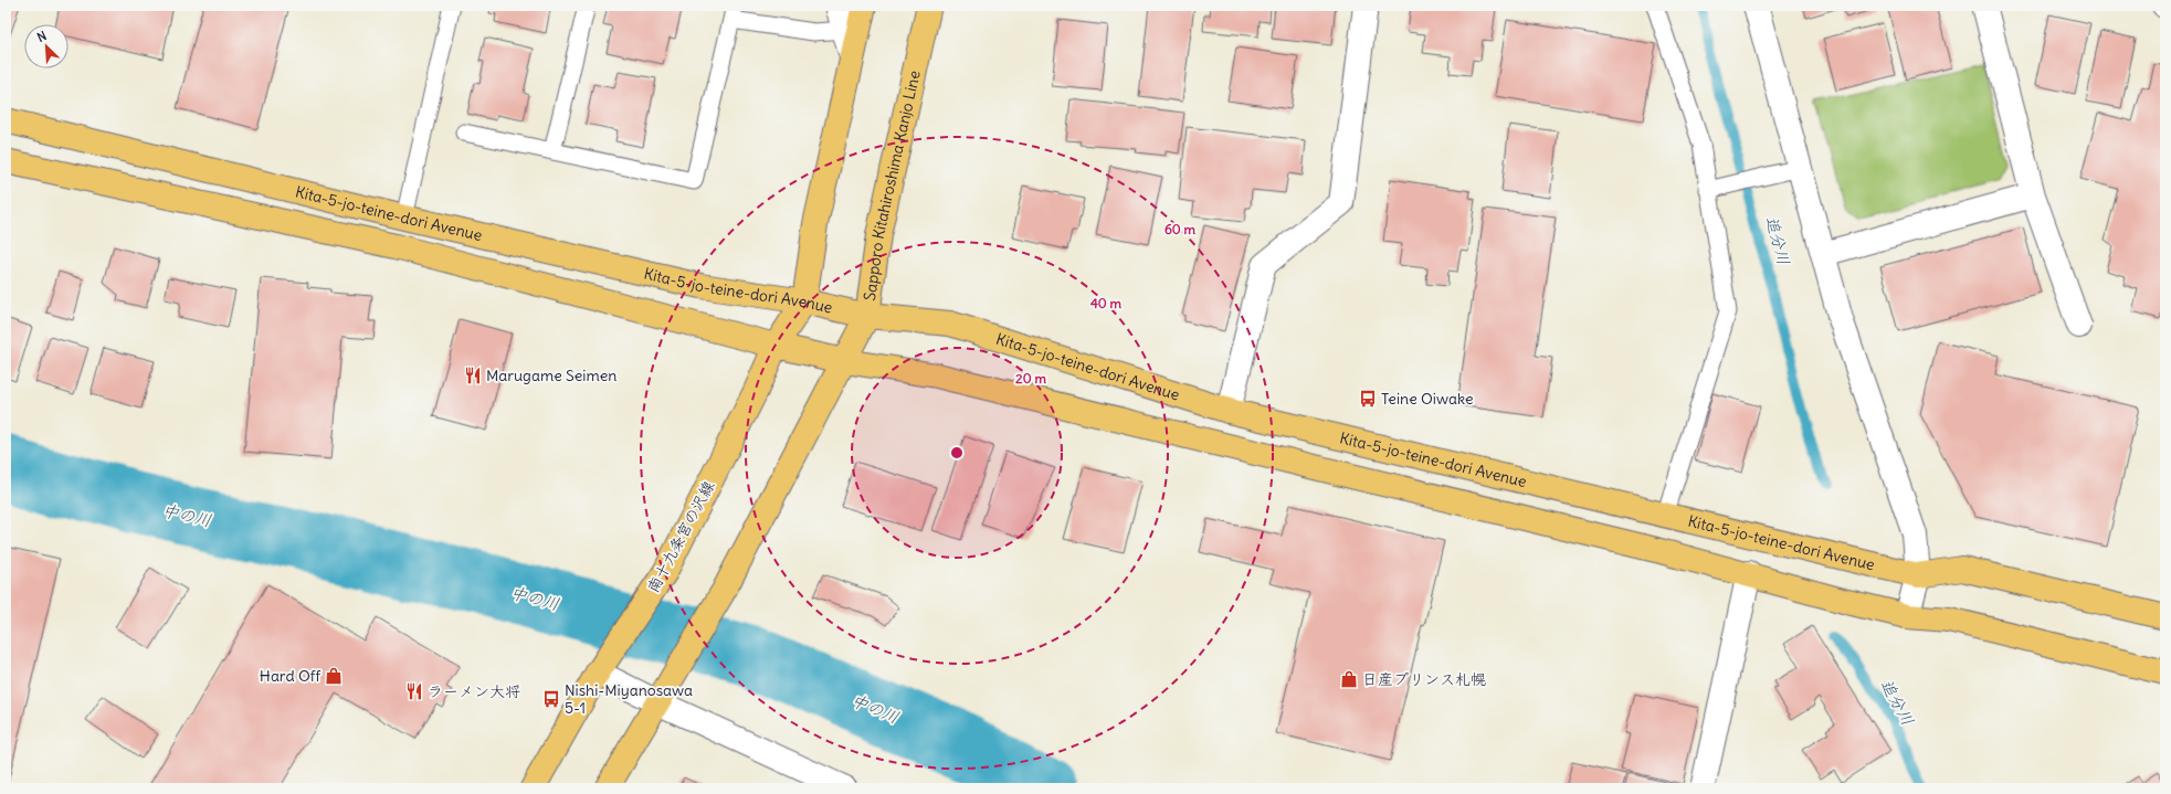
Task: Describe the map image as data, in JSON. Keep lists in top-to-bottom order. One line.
{"streets":{"main road":["Sapporo Kitahiroshima Kanjo Line","Kita-5-jo-teine-dori Avenue","南十九条宮の沢線"]},"crossings":[["Sapporo Kitahiroshima Kanjo Line","Kita-5-jo-teine-dori Avenue"],["Kita-5-jo-teine-dori Avenue","南十九条宮の沢線"]],"water":["追分川","中の川"],"places":{"restaurant":["Marugame Seimen","ラーメン大将"],"bus stop":["Teine Oiwake","Nishi-Miyanosawa 5-1"],"shop":["Hard Off","日産プリンス札幌"]},"north":"top left","rings":["60 m","40 m","20 m"]}
